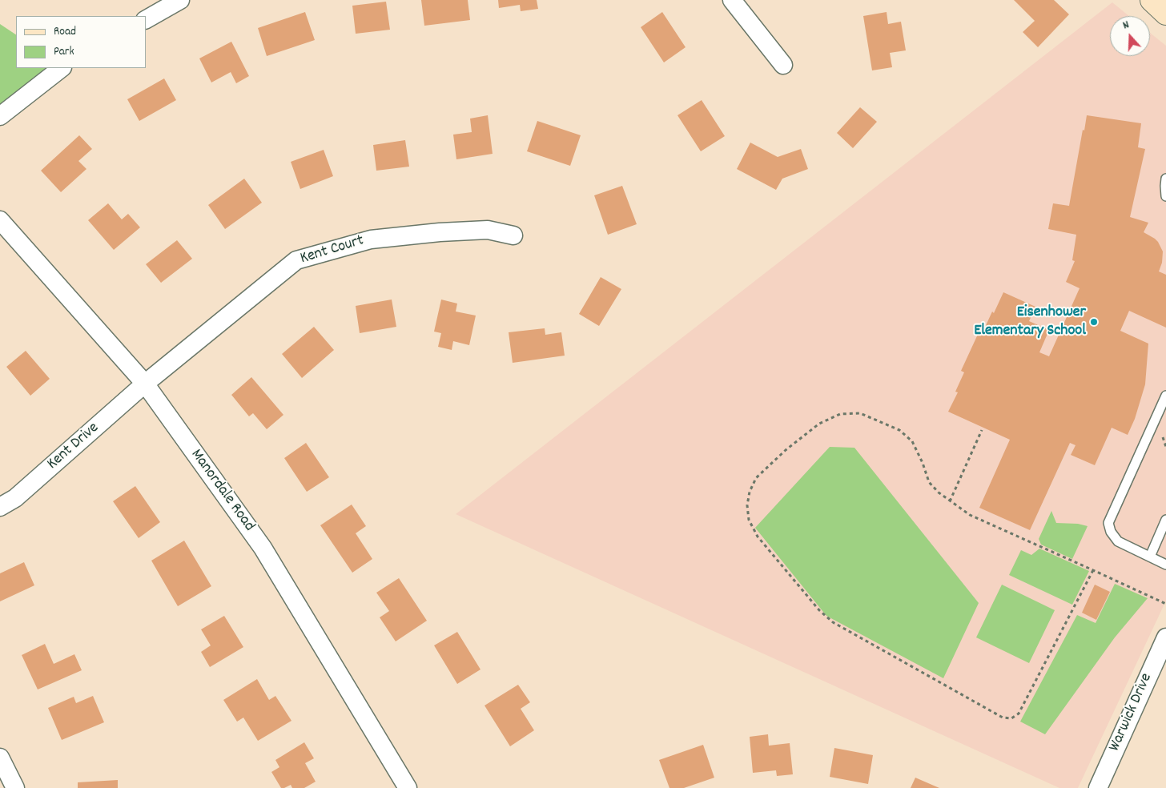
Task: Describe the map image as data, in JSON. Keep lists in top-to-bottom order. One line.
{"streets":{"street":["Kent Court","Kent Drive","Manordale Road","Warwick Drive"]},"crossings":[["Kent Court","Kent Drive"],["Kent Court","Manordale Road"],["Kent Drive","Manordale Road"]],"places":["Eisenhower Elementary School"],"legend":["Road","Park"],"north":"top"}
